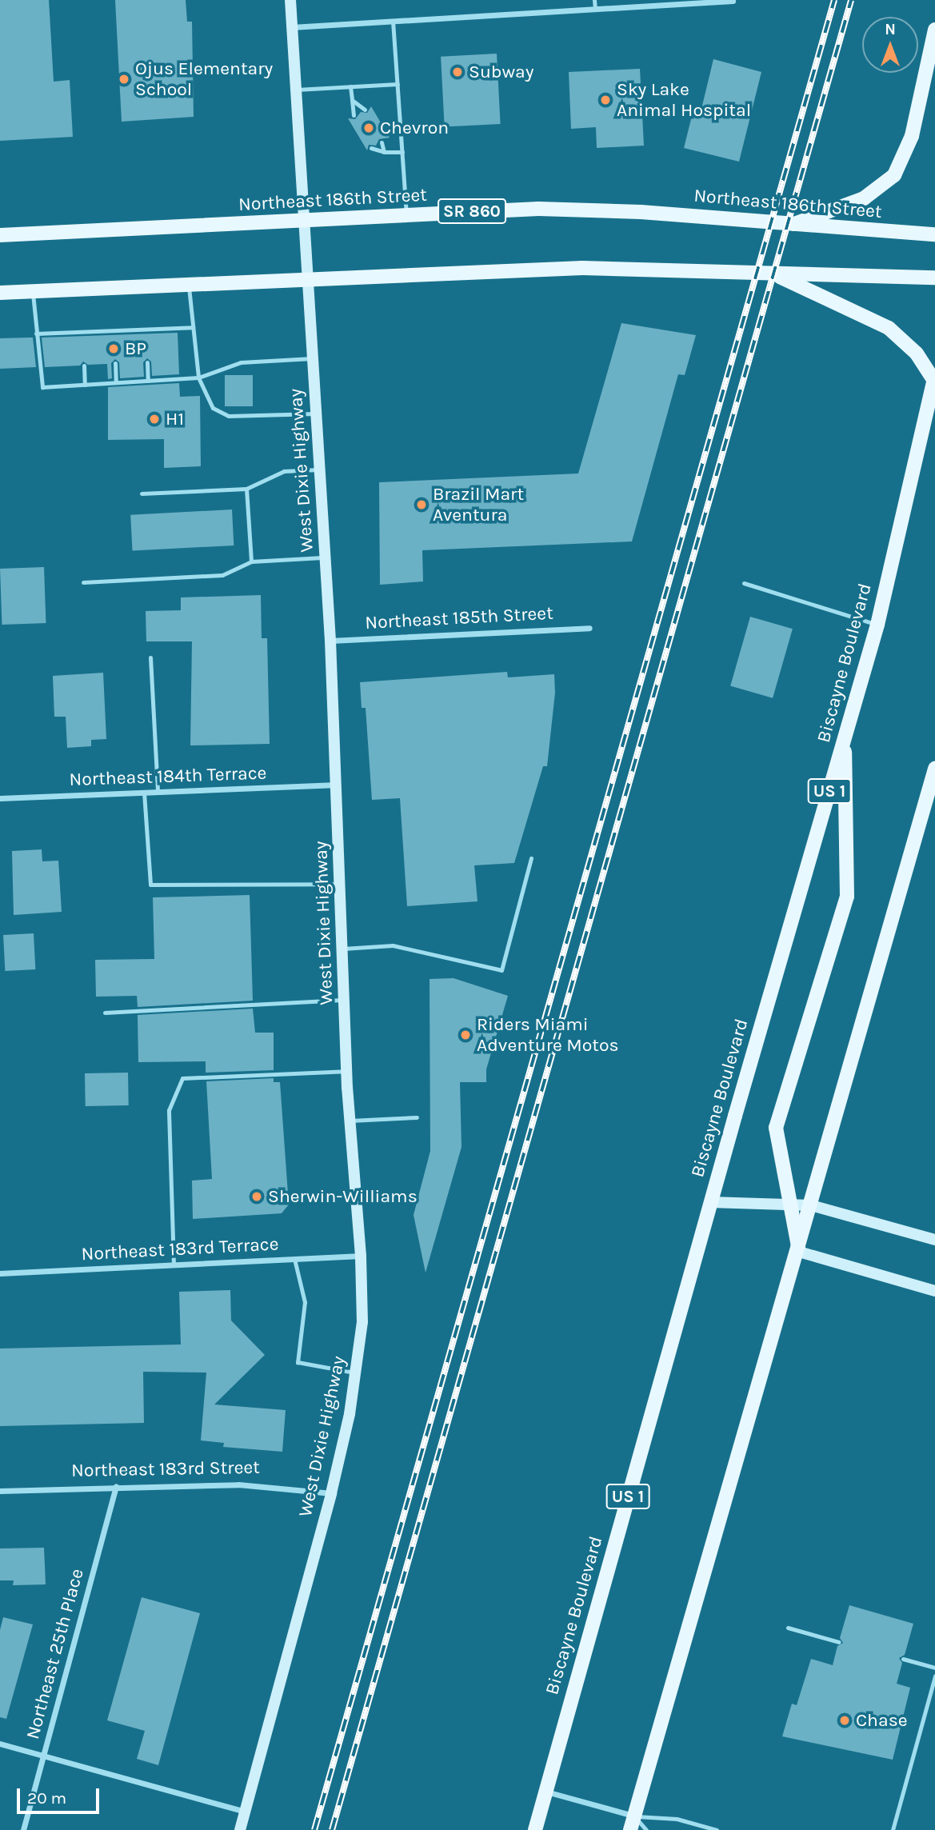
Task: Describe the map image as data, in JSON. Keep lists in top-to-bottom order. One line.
{"streets":{"main road":["Northeast 186th Street","SR 860","Biscayne Boulevard","US 1"],"street":["West Dixie Highway","Northeast 185th Street","Northeast 184th Terrace","Northeast 183rd Terrace","Northeast 183rd Street","Northeast 25th Place"]},"crossings":[["Northeast 186th Street","West Dixie Highway"],["West Dixie Highway","Northeast 185th Street"],["West Dixie Highway","Northeast 184th Terrace"],["West Dixie Highway","Northeast 183rd Terrace"],["West Dixie Highway","Northeast 183rd Street"],["Northeast 183rd Street","Northeast 25th Place"]],"places":["Subway","Ojus Elementary School","Sky Lake Animal Hospital","Chevron","BP","H1","Brazil Mart Aventura","Riders Miami Adventure Motos","Sherwin-Williams","Chase"],"scale_bar":"20 m","north":"top"}
